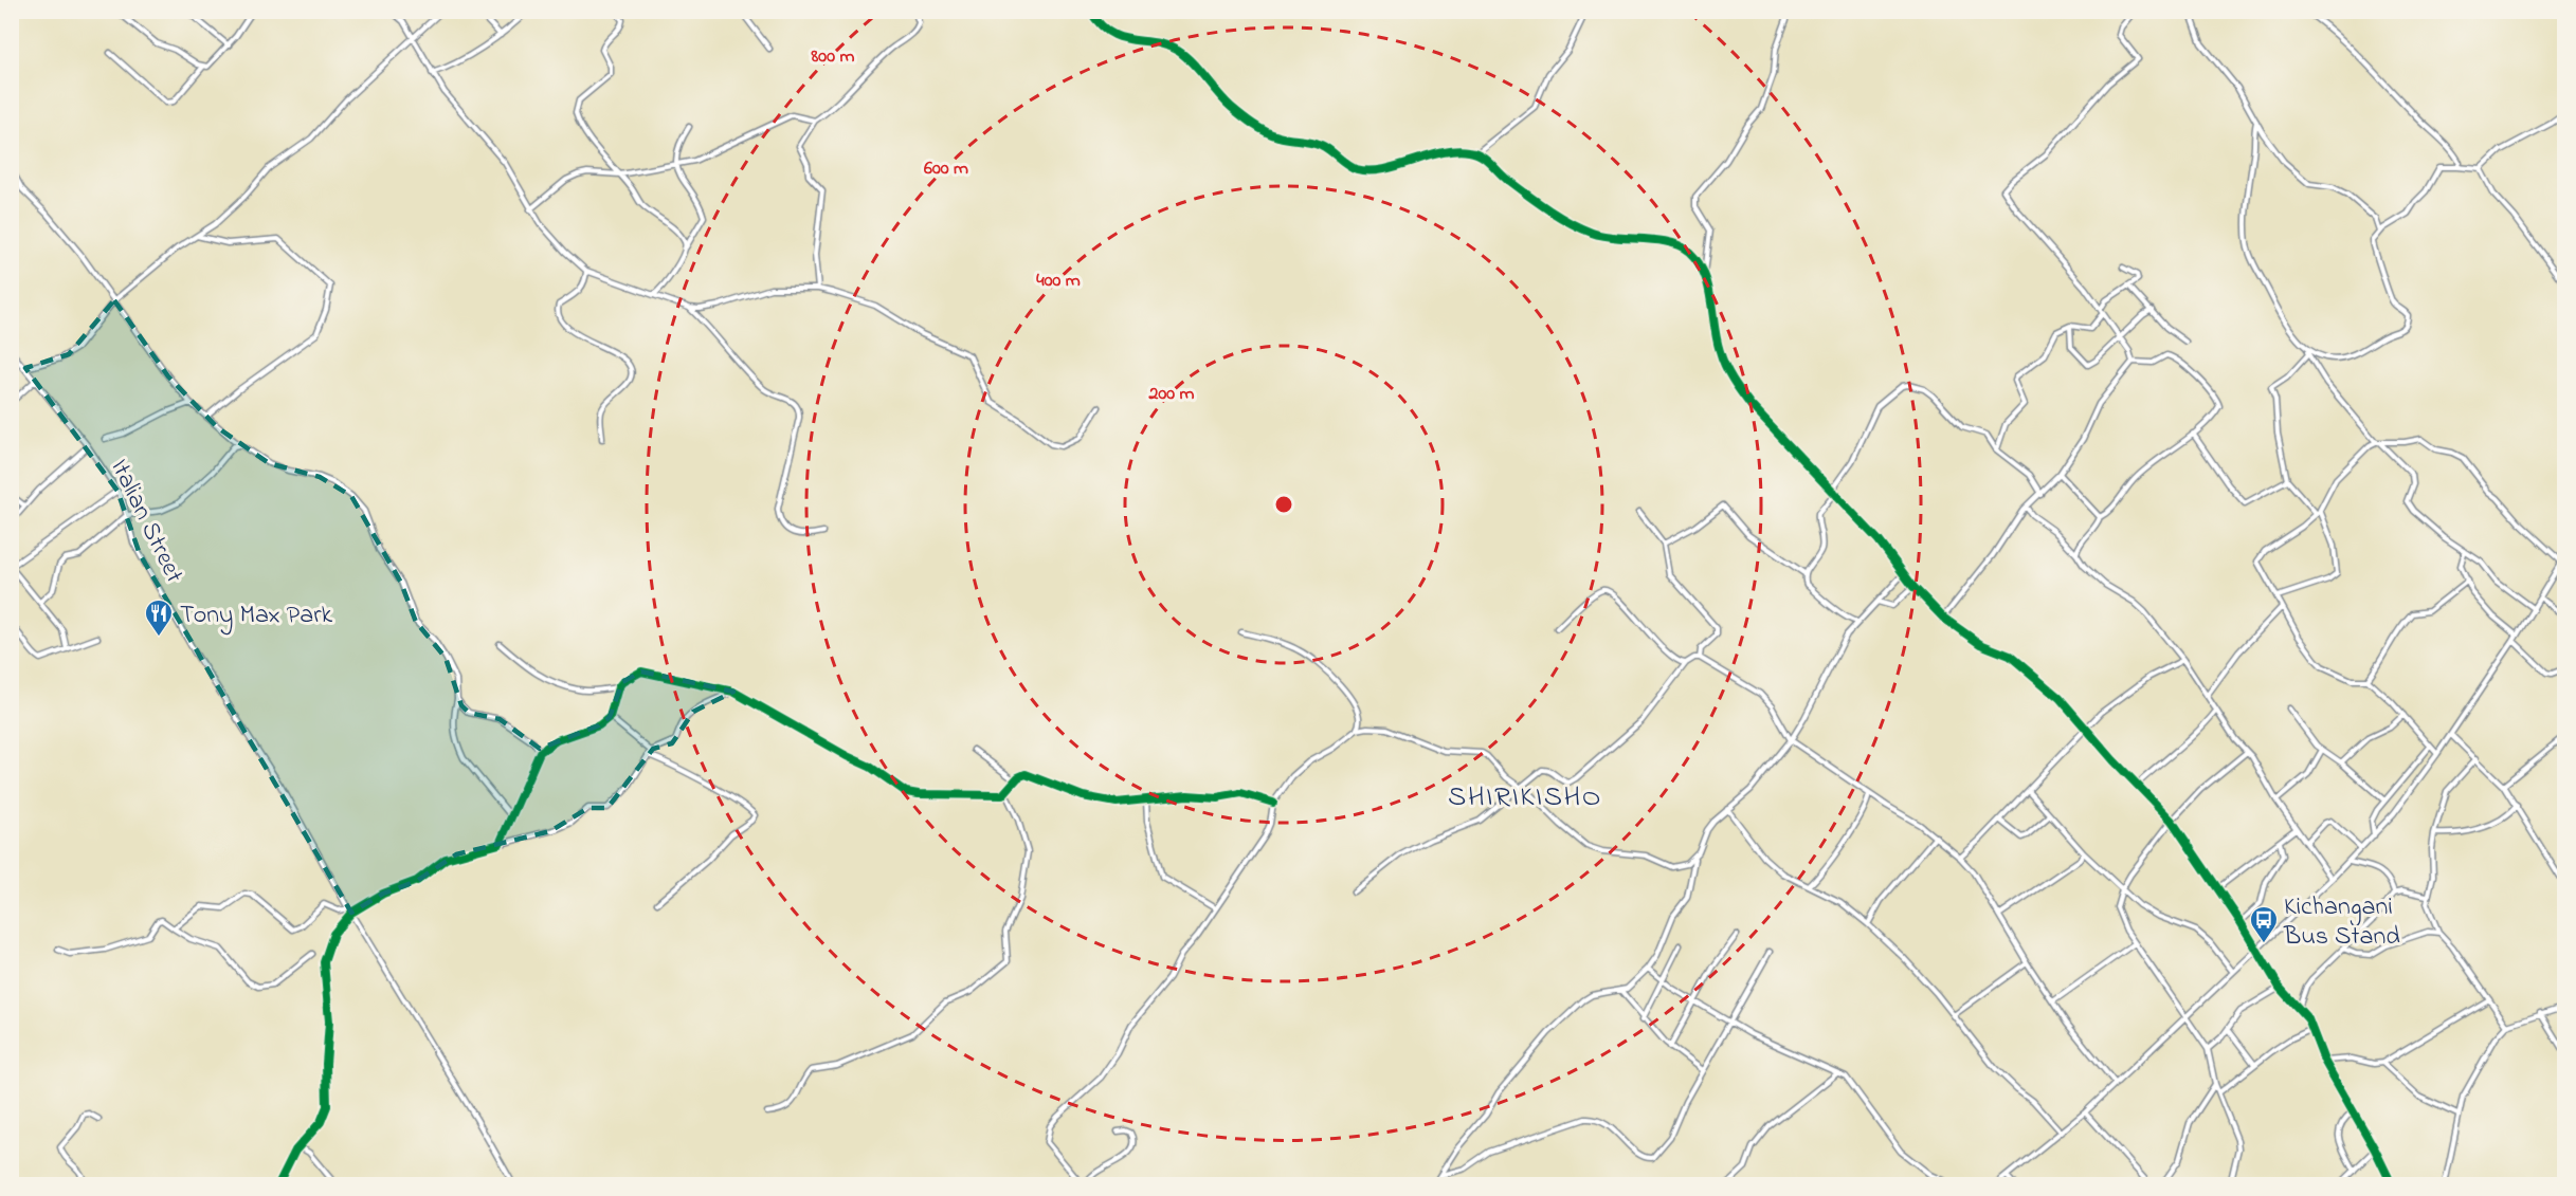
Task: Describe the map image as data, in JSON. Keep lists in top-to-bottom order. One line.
{"streets":{"street":["Italian Street"]},"districts":["SHIRIKISHO"],"places":{"restaurant":["Tony Max Park"],"bus stop":["Kichangani Bus Stand"]},"rings":["800 m","600 m","400 m","200 m"]}
